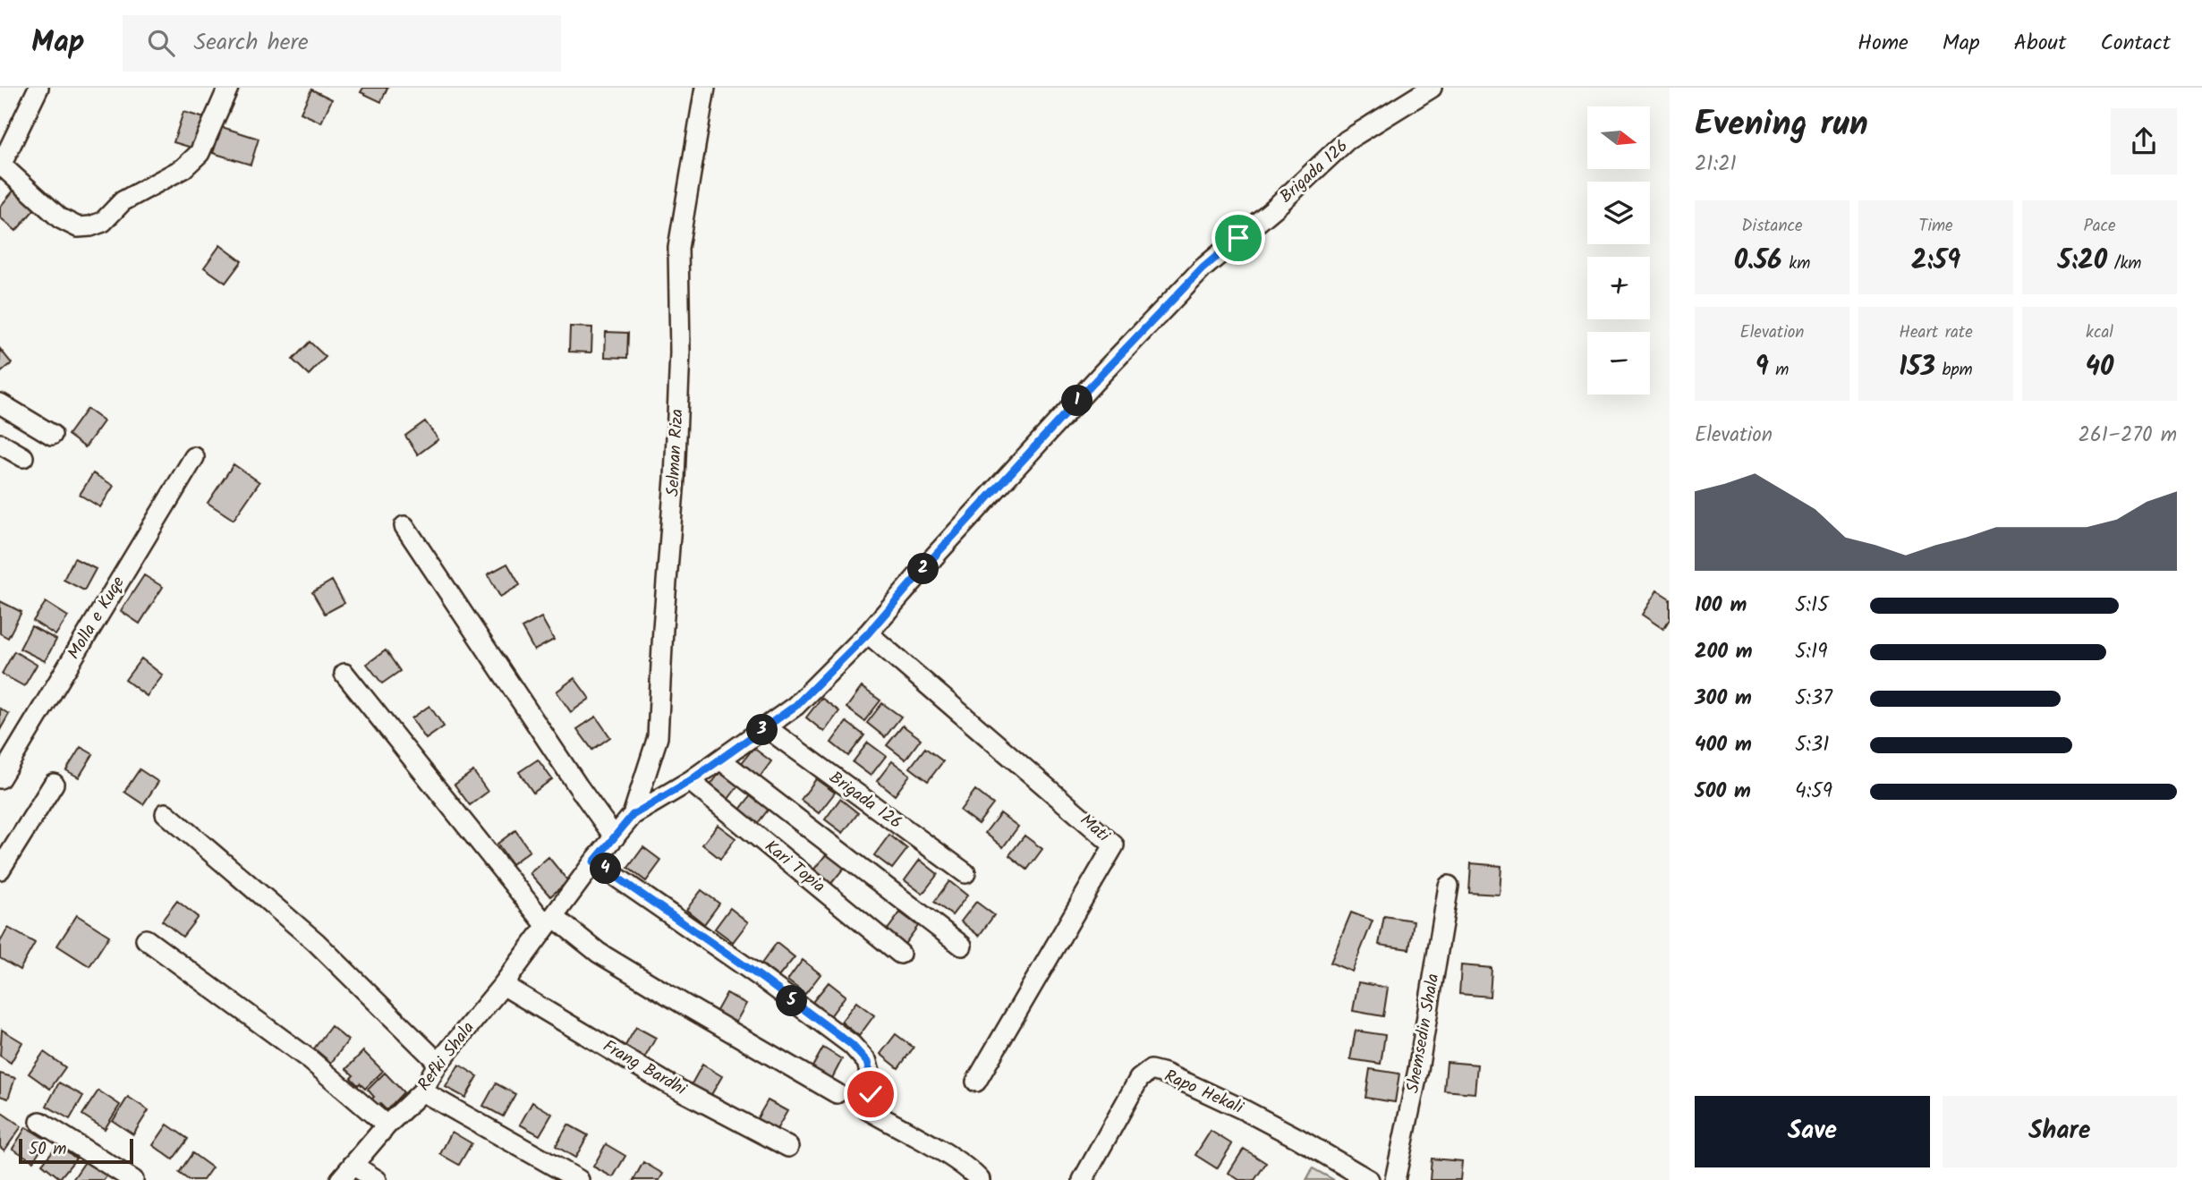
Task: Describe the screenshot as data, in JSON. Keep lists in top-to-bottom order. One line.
{"streets":{"street":["Brigada 126","Selman Riza","Molla e Kuqe","Mati","Kari Topia","Shemsedin Shala","Refki Shala","Frang Bardhi","Rapo Hekali"]},"crossings":[["Brigada 126","Selman Riza"],["Brigada 126","Mati"],["Brigada 126","Kari Topia"],["Brigada 126","Refki Shala"],["Selman Riza","Refki Shala"],["Refki Shala","Frang Bardhi"]],"scale_bar":"50 m","north":"right","page":{"header":"Map","search":"Search here","nav":["Home","Map","About","Contact"],"heading":["Evening run","21:21"],"map_buttons":["+","−"],"stats":[["Distance","0.56 km"],["Time","2:59"],["Pace","5:20 /km"],["Elevation","9 m"],["Heart rate","153 bpm"],["kcal","40"]],"pins":["1","2","3","4","5"],"chart":["Elevation","261–270 m"],"list":[{"name":"100 m","note":"5:15"},{"name":"200 m","note":"5:19"},{"name":"300 m","note":"5:37"},{"name":"400 m","note":"5:31"},{"name":"500 m","note":"4:59"}],"buttons":["Save","Share"],"scale":"50 m"}}
